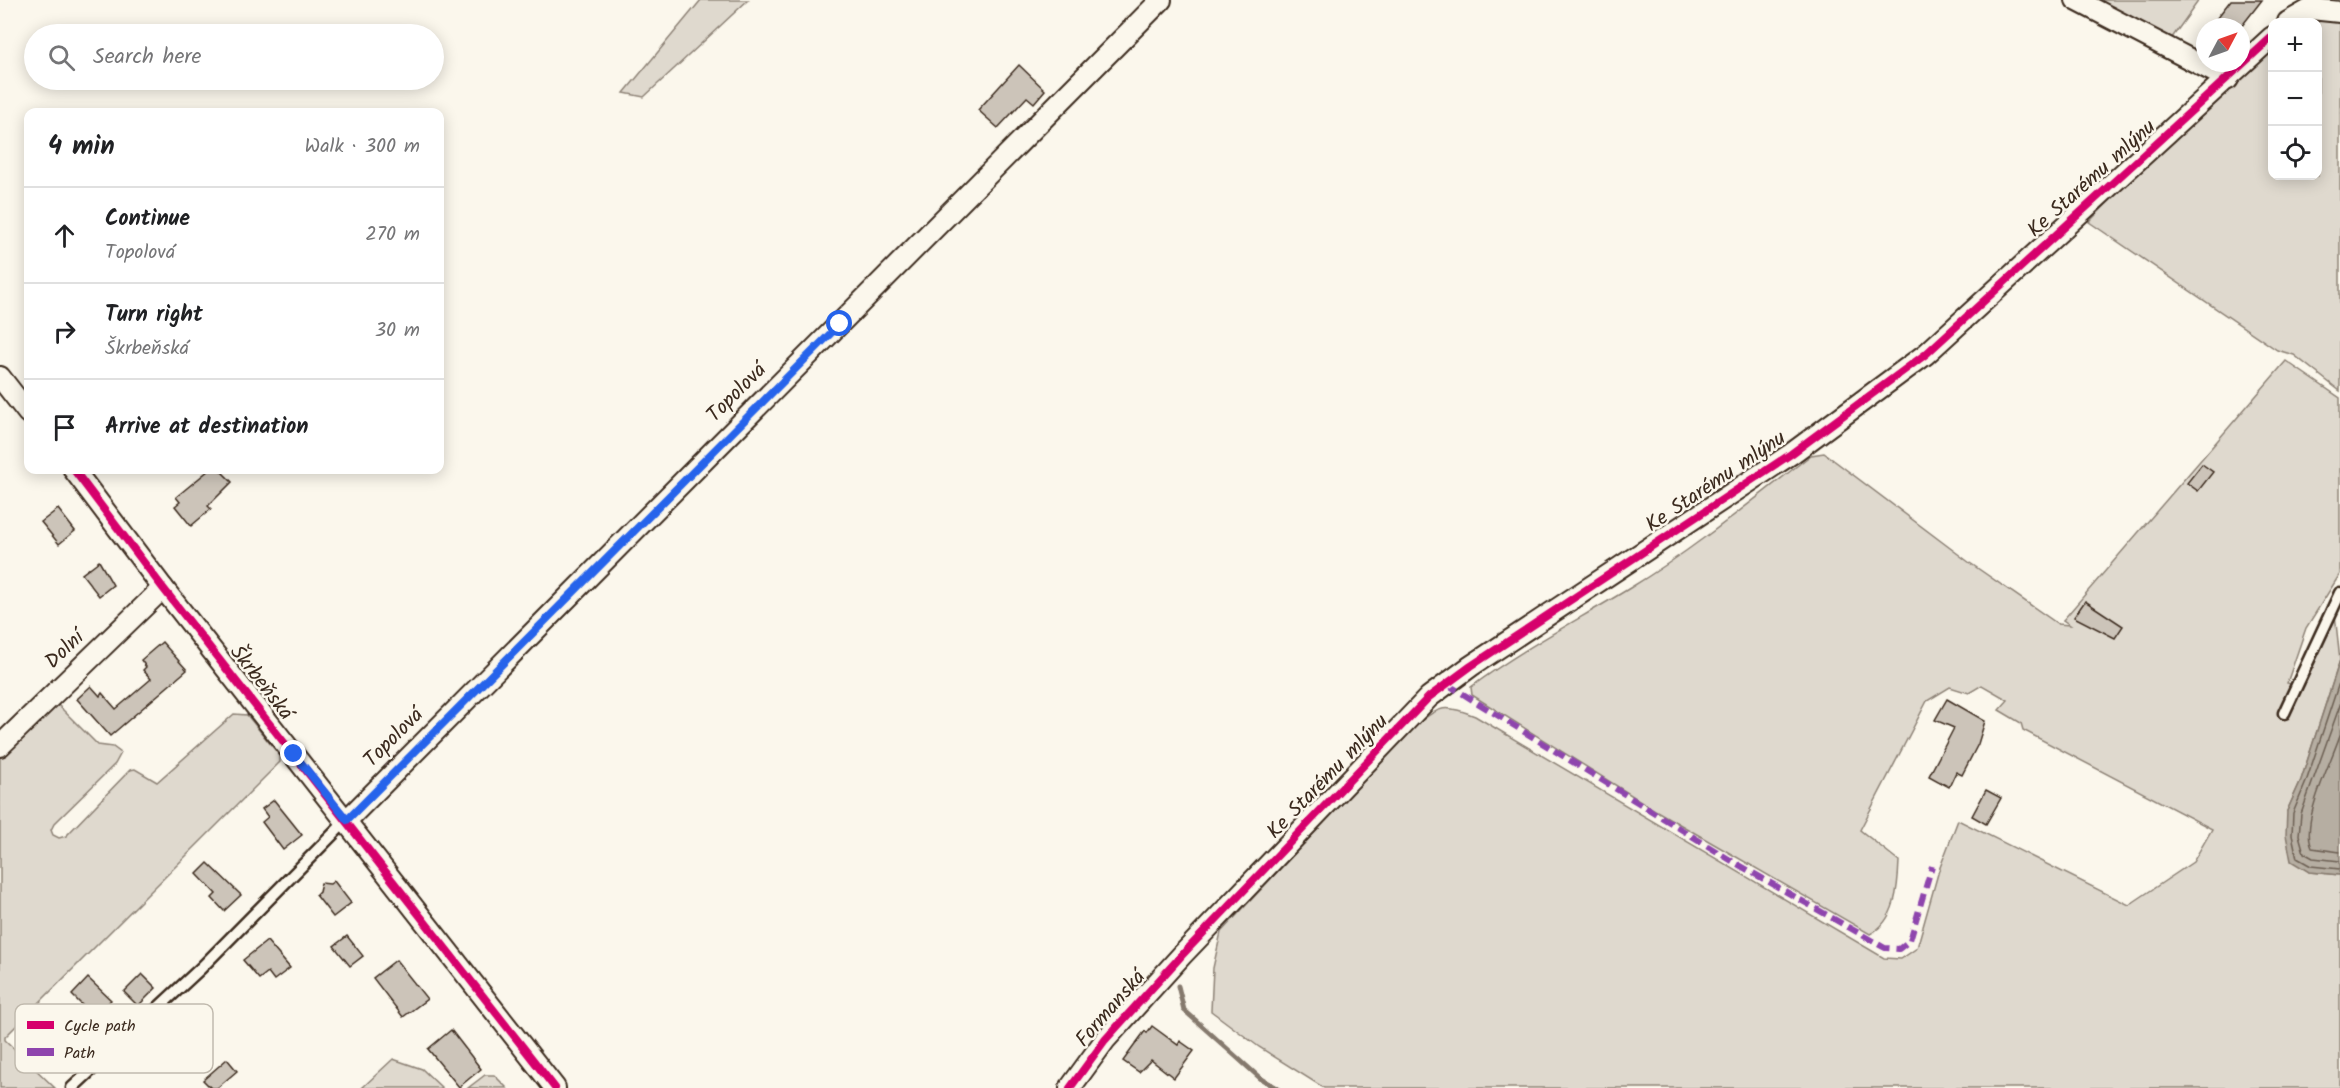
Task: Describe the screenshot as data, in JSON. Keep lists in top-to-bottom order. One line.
{"streets":{"street":["Ke Starému mlýnu","Topolová","Dolní","Škrbeňská","Formanská"]},"crossings":[["Ke Starému mlýnu","Formanská"],["Topolová","Škrbeňská"],["Dolní","Škrbeňská"]],"legend":["Cycle path","Path"],"north":"top right","page":{"map_buttons":["+","−"],"search":"Search here","heading":["4 min","Walk · 300 m"],"list":[["Continue","Topolová","270 m"],["Turn right","Škrbeňská","30 m"],"Arrive at destination"]}}
